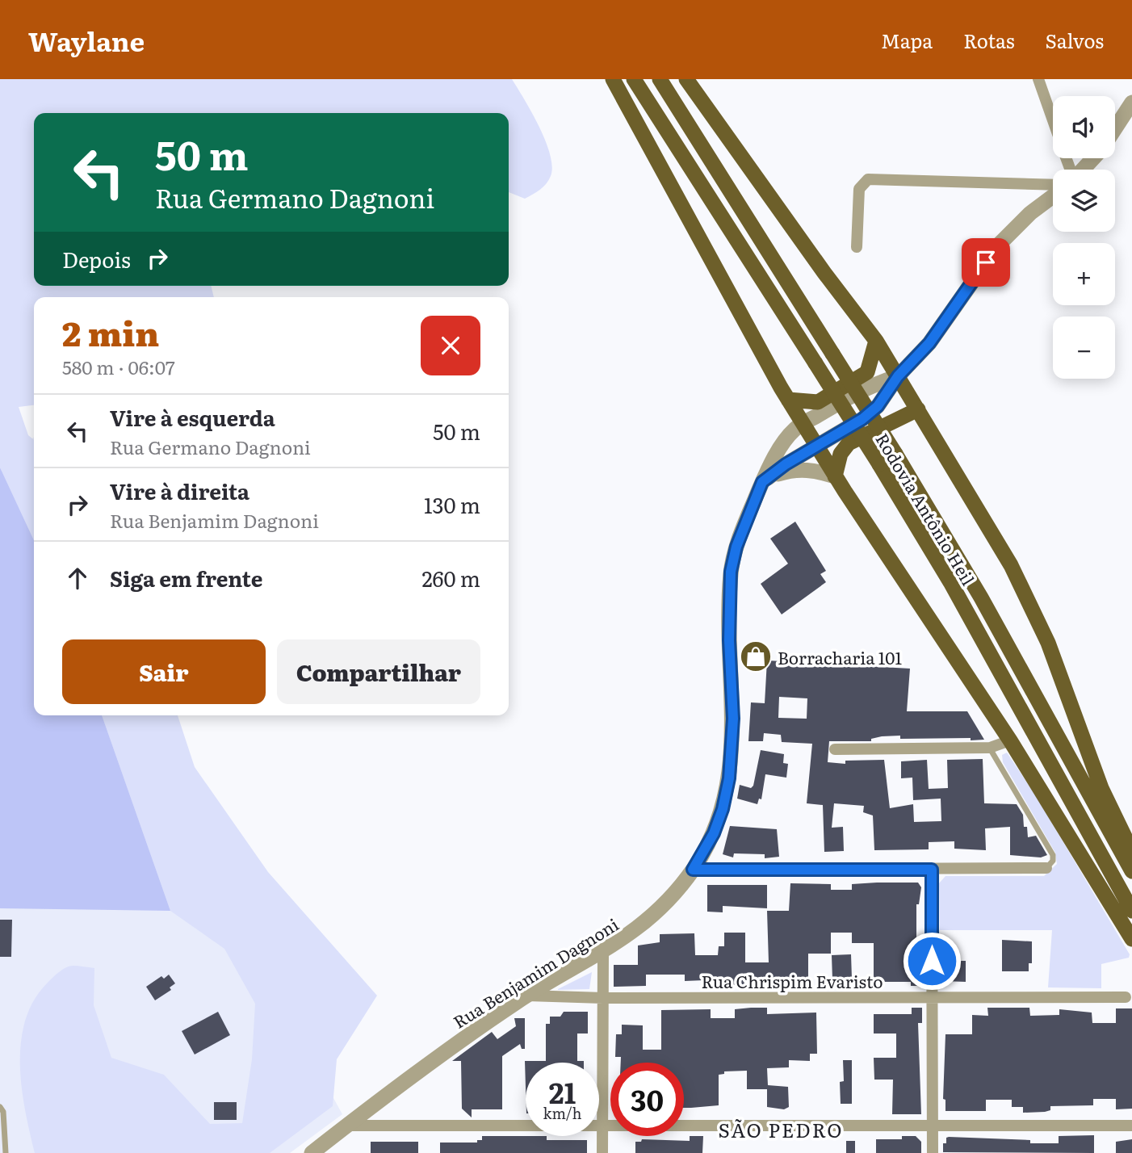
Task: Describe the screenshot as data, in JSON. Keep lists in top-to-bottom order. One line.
{"streets":{"main road":["Rodovia Antônio Heil"],"street":["Rua Benjamim Dagnoni","Rua Chrispim Evaristo"]},"crossings":[["Rua Benjamim Dagnoni","Rua Chrispim Evaristo"]],"districts":["SÃO PEDRO"],"places":{"shop":["Borracharia 101"]},"page":{"header":"Waylane","nav":["Mapa","Rotas","Salvos"],"map_buttons":["+","−"],"turn":["50 m","Rua Germano Dagnoni"],"then":"Depois","heading":["2 min","580 m · 06:07"],"list":[{"name":"Vire à esquerda","note":"Rua Germano Dagnoni","value":"50 m"},{"name":"Vire à direita","note":"Rua Benjamim Dagnoni","value":"130 m"},{"name":"Siga em frente","value":"260 m"}],"buttons":["Sair","Compartilhar"],"speed":"21 km/h","limit":"30"}}
